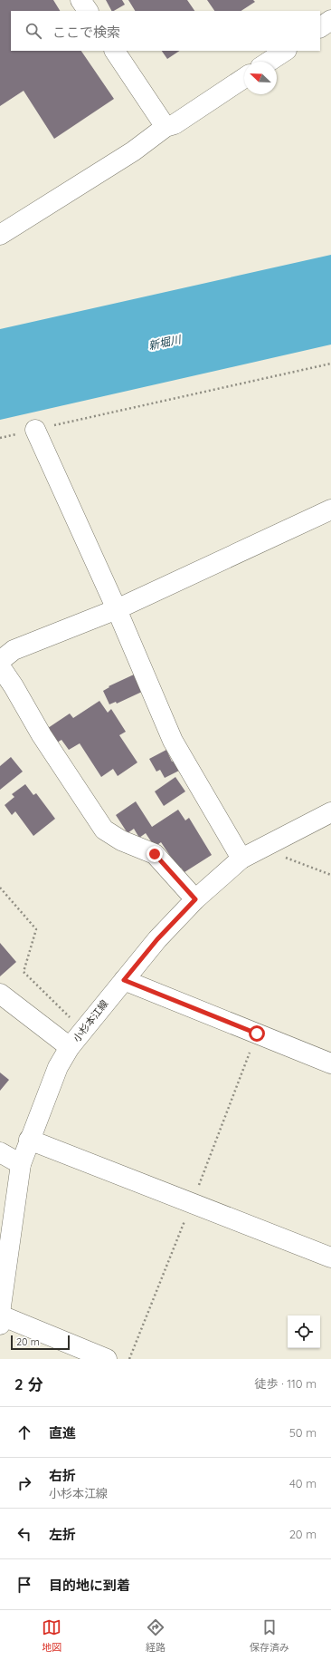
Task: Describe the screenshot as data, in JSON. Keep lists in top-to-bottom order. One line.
{"streets":{"street":["小杉本江線"]},"water":["新堀川"],"scale_bar":"20 m","north":"top left","page":{"search":"ここで検索","scale":"20 m","heading":["2 分","徒歩 · 110 m"],"list":[["直進","50 m"],["右折","小杉本江線","40 m"],["左折","20 m"],"目的地に到着"],"nav":["地図","経路","保存済み"]}}
